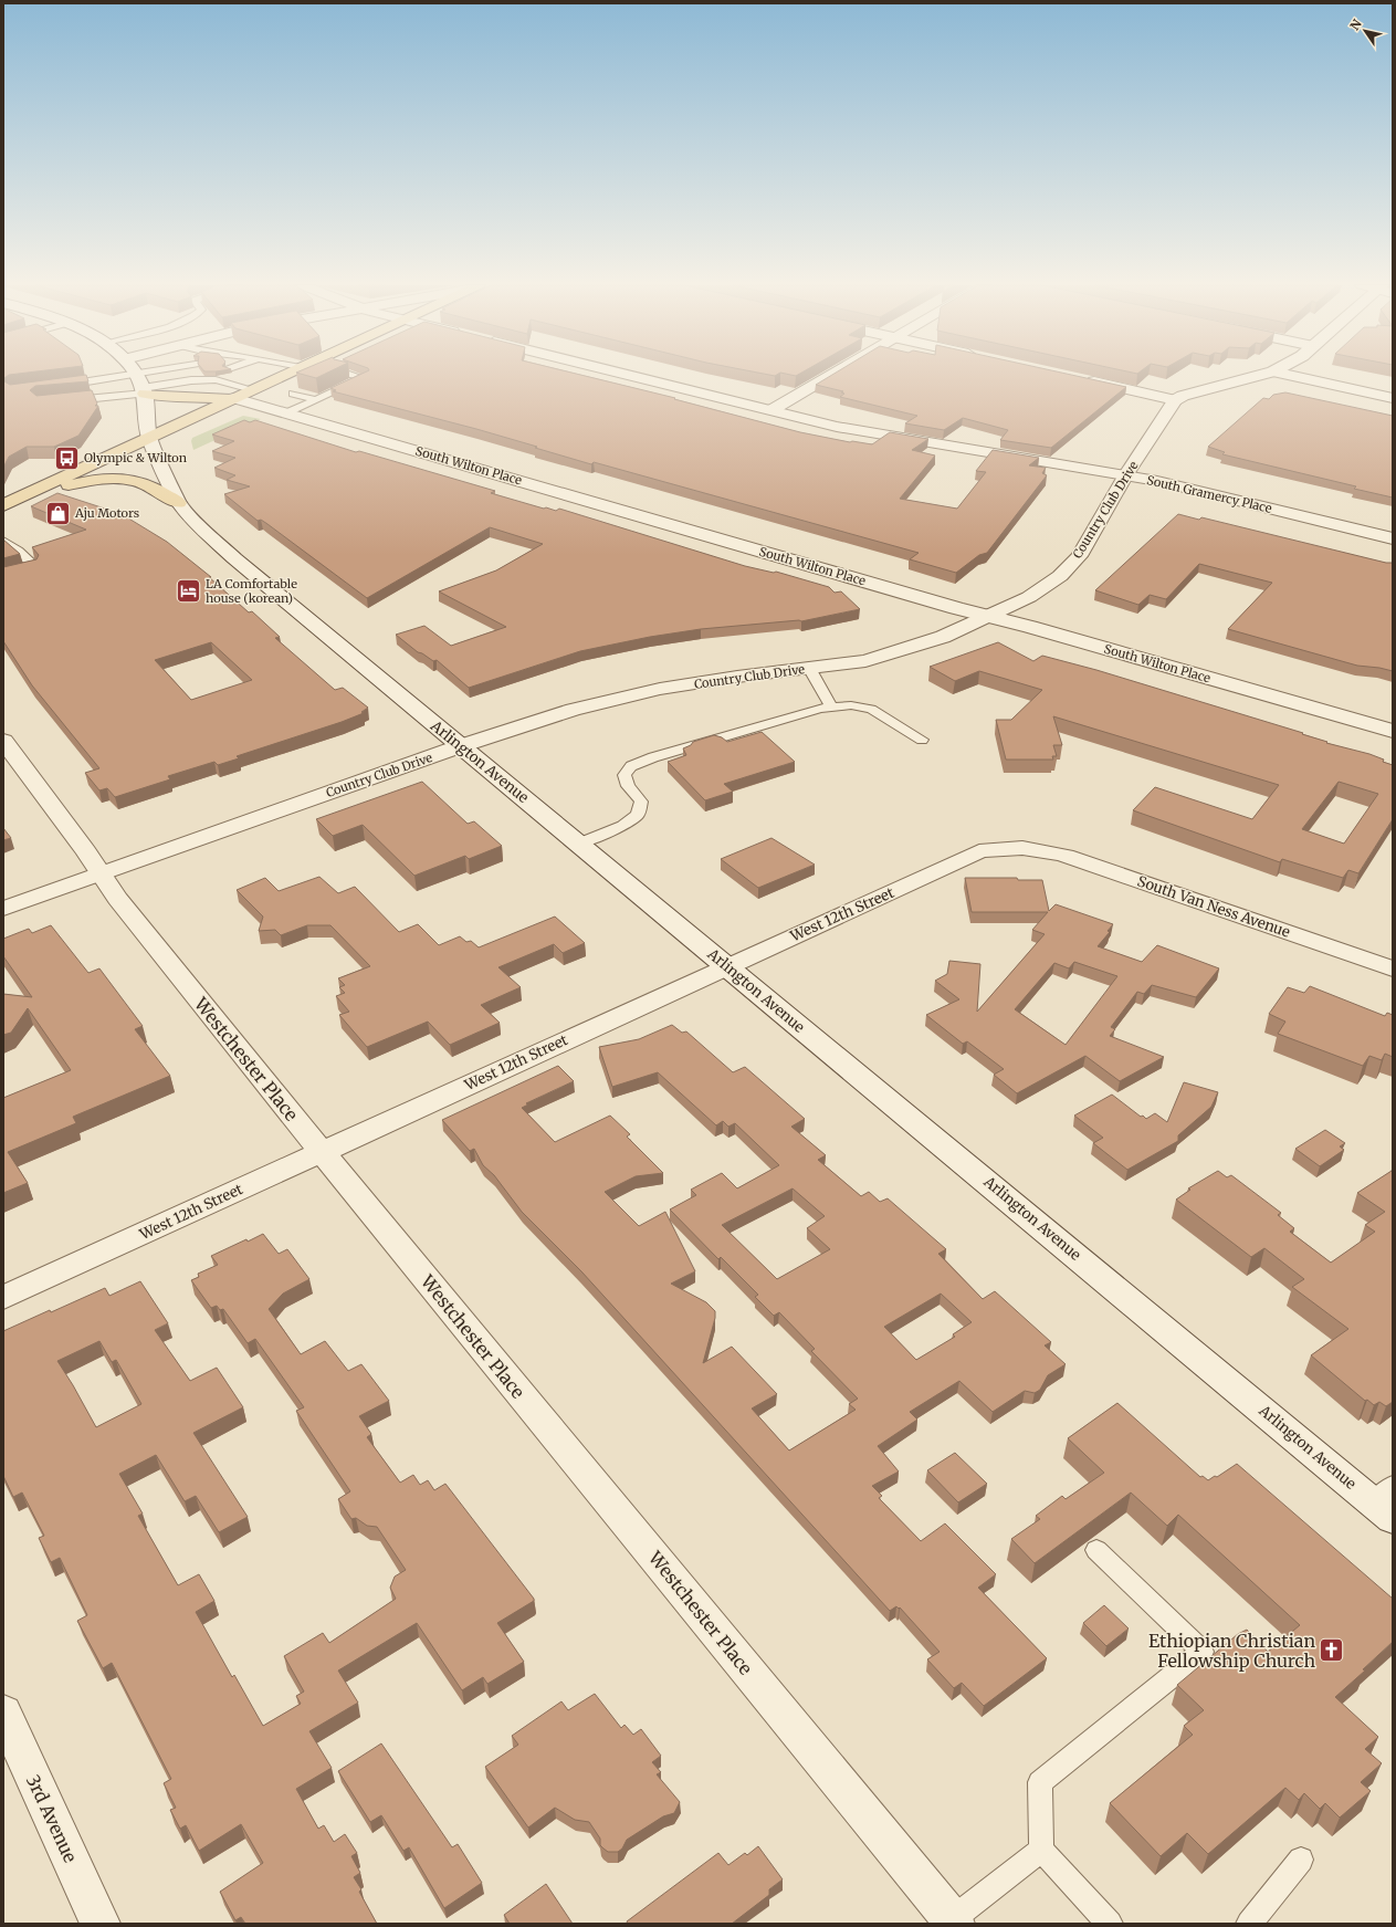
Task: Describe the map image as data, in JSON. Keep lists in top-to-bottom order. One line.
{"streets":{"street":["South Wilton Place","South Gramercy Place","Country Club Drive","Arlington Avenue","South Van Ness Avenue","West 12th Street","Westchester Place","3rd Avenue"]},"crossings":[["South Wilton Place","Country Club Drive"],["South Gramercy Place","Country Club Drive"],["Country Club Drive","Arlington Avenue"],["Country Club Drive","Westchester Place"],["Arlington Avenue","West 12th Street"],["South Van Ness Avenue","West 12th Street"],["West 12th Street","Westchester Place"]],"places":{"bus stop":["Olympic & Wilton"],"shop":["Aju Motors"],"hotel":["LA Comfortable house (korean)"],"church":["Ethiopian Christian Fellowship Church"]},"north":"top left"}
